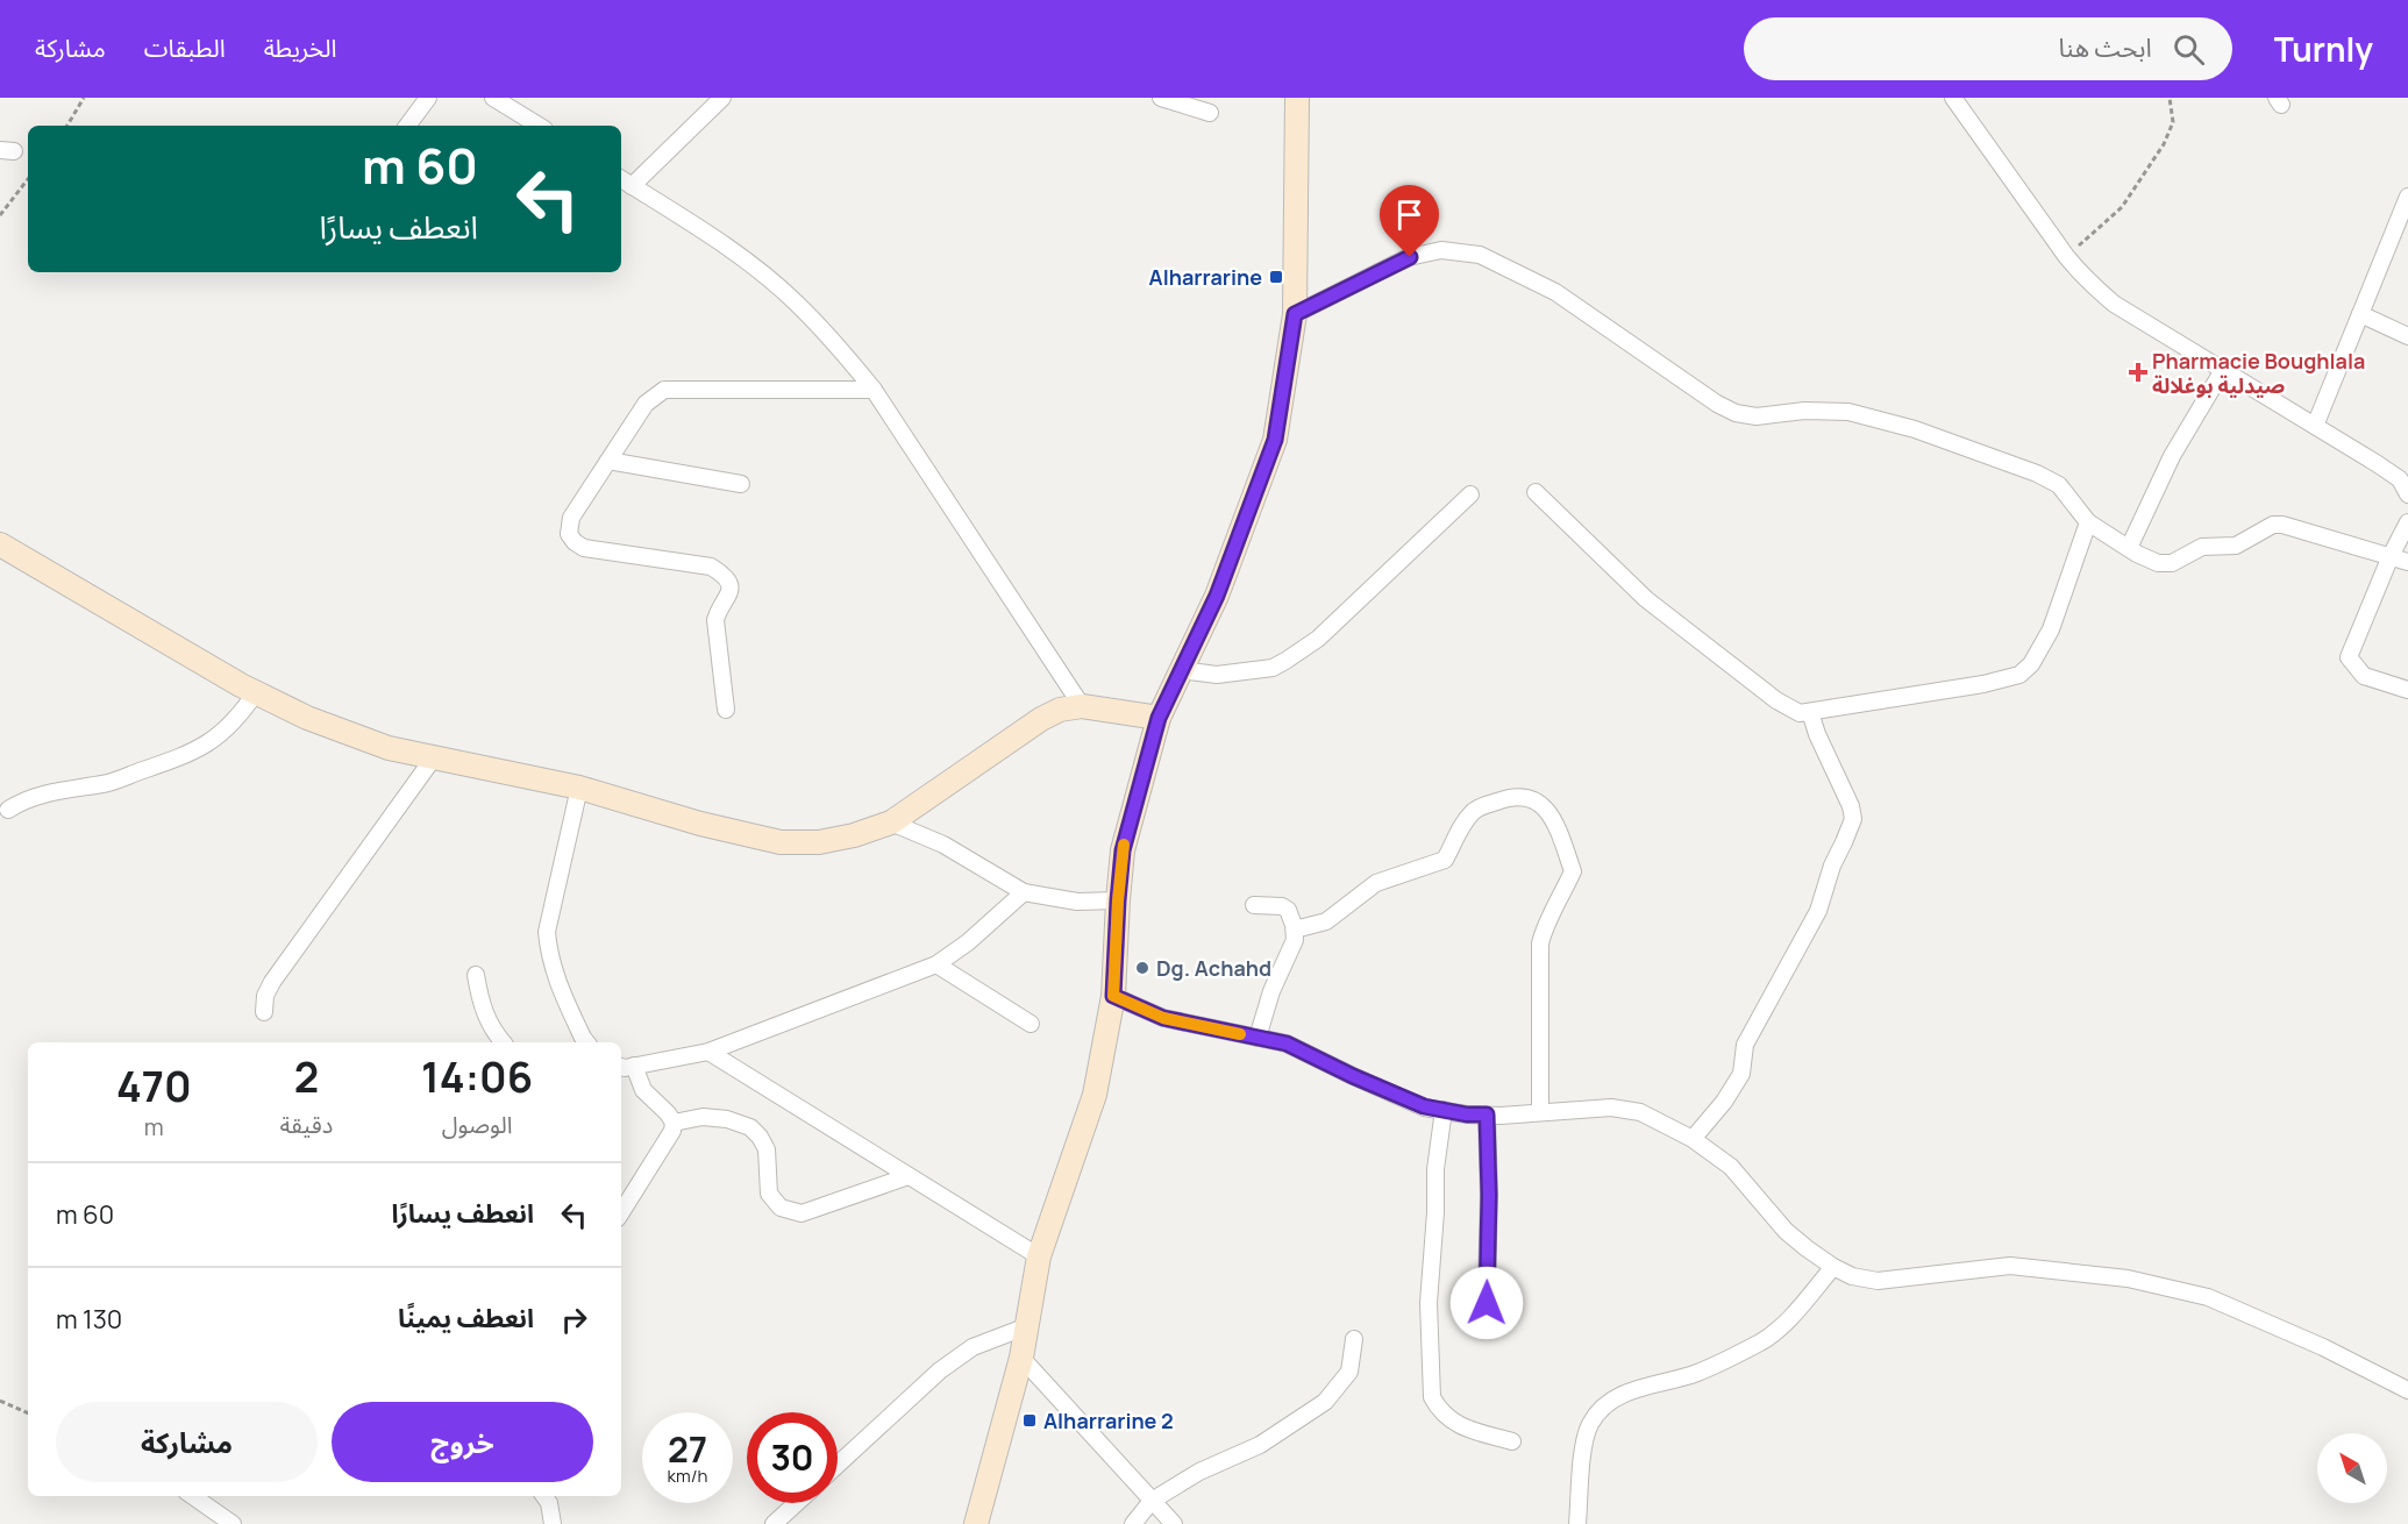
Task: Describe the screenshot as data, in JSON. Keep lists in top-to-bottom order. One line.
{"places":{"transit":["Alharrarine","Alharrarine 2"],"health":["Pharmacie Boughlala صيدلية بوغلالة"],"other":["Dg. Achahd"]},"north":"top left","page":{"header":"Turnly","search":"ابحث هنا","nav":["الخريطة","الطبقات","مشاركة"],"turn":["60 m","انعطف يسارًا"],"eta":["14:06","الوصول","2","دقيقة","470","m"],"list":[{"name":"انعطف يسارًا","value":"60 m"},{"name":"انعطف يمينًا","value":"130 m"}],"buttons":["خروج","مشاركة"],"speed":"27 km/h","limit":"30"}}
